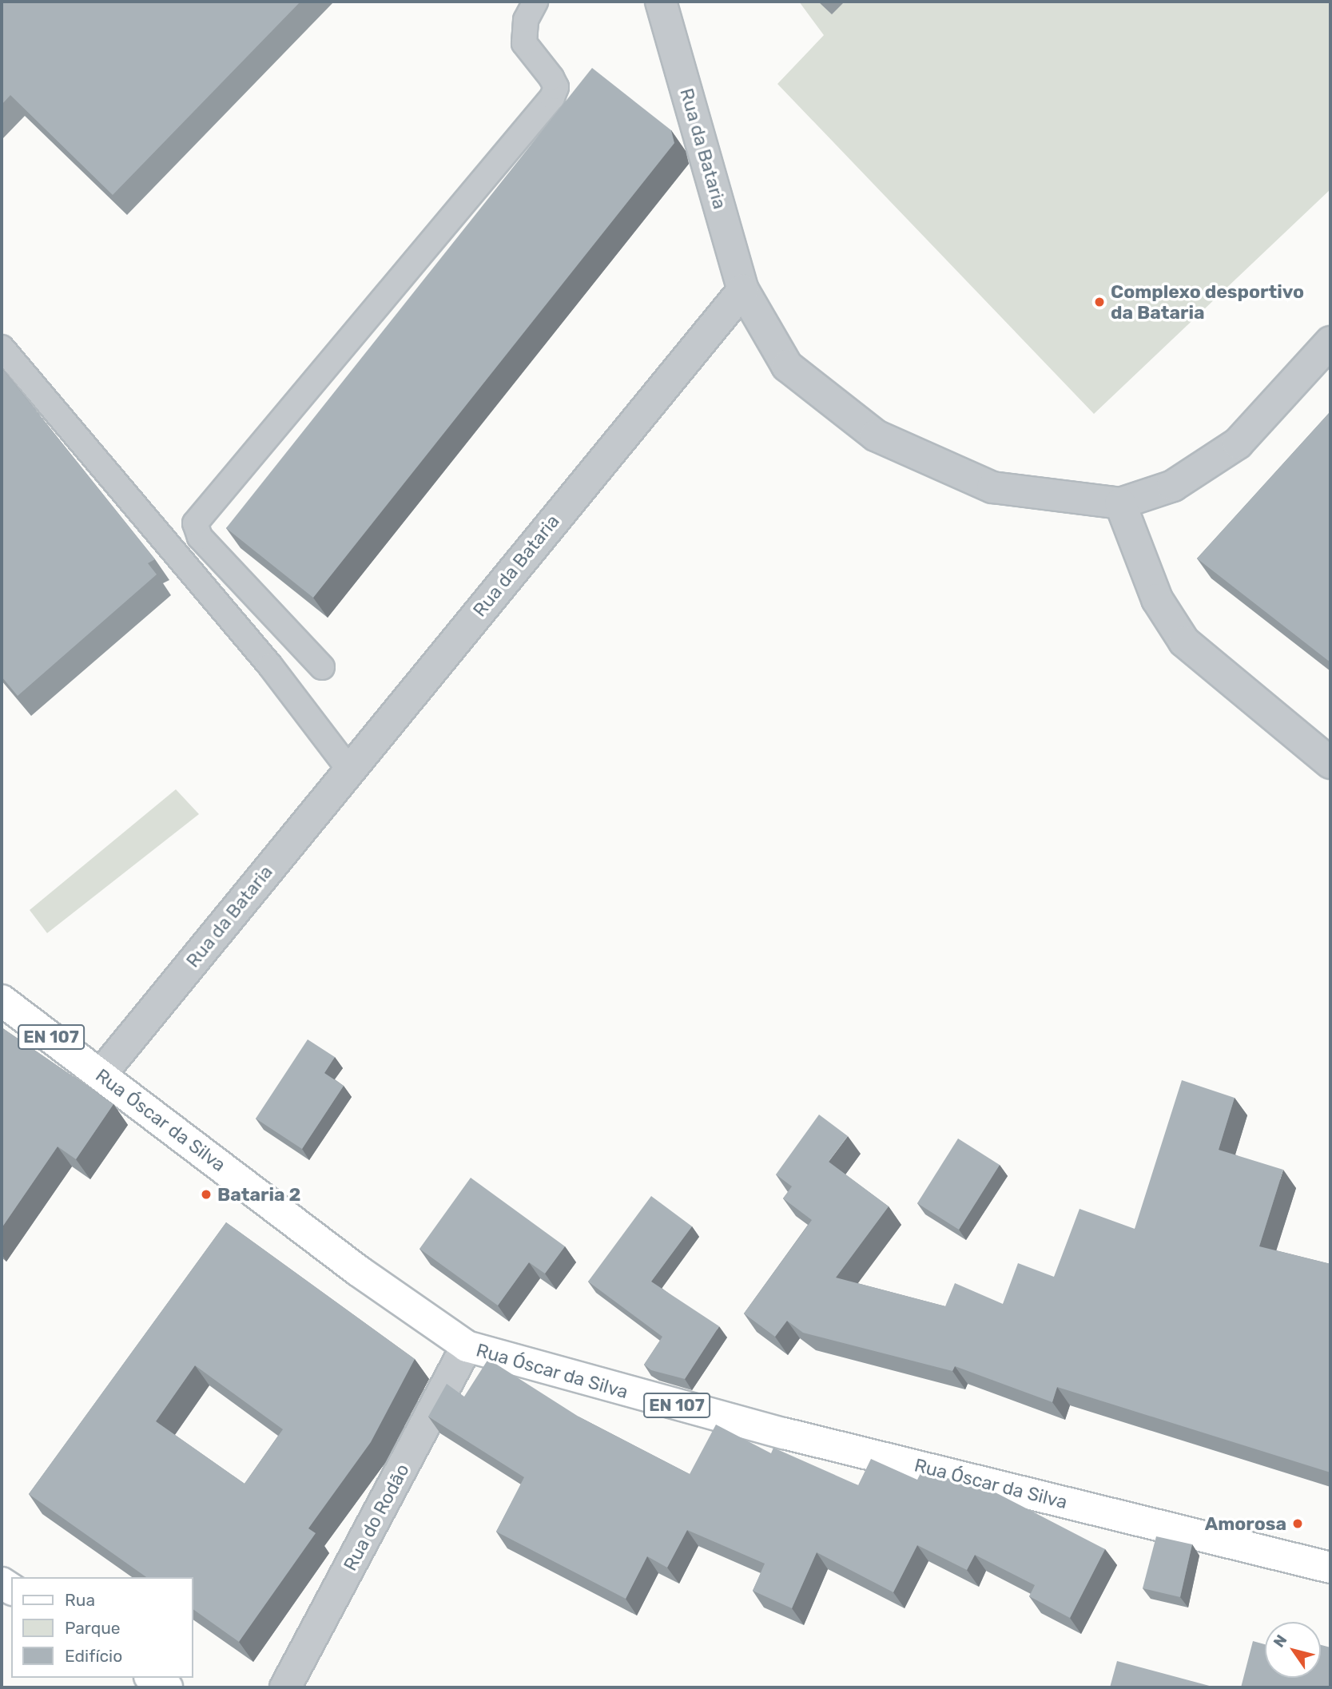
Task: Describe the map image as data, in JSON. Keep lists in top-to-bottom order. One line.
{"streets":{"main road":["EN 107","Rua Óscar da Silva"],"street":["Rua da Bataria","Rua do Rodão"]},"crossings":[["Rua da Bataria","Rua Óscar da Silva"],["Rua Óscar da Silva","Rua do Rodão"]],"places":["Complexo desportivo da Bataria","Bataria 2","Amorosa"],"legend":["Rua","Parque","Edifício"],"north":"top left"}
